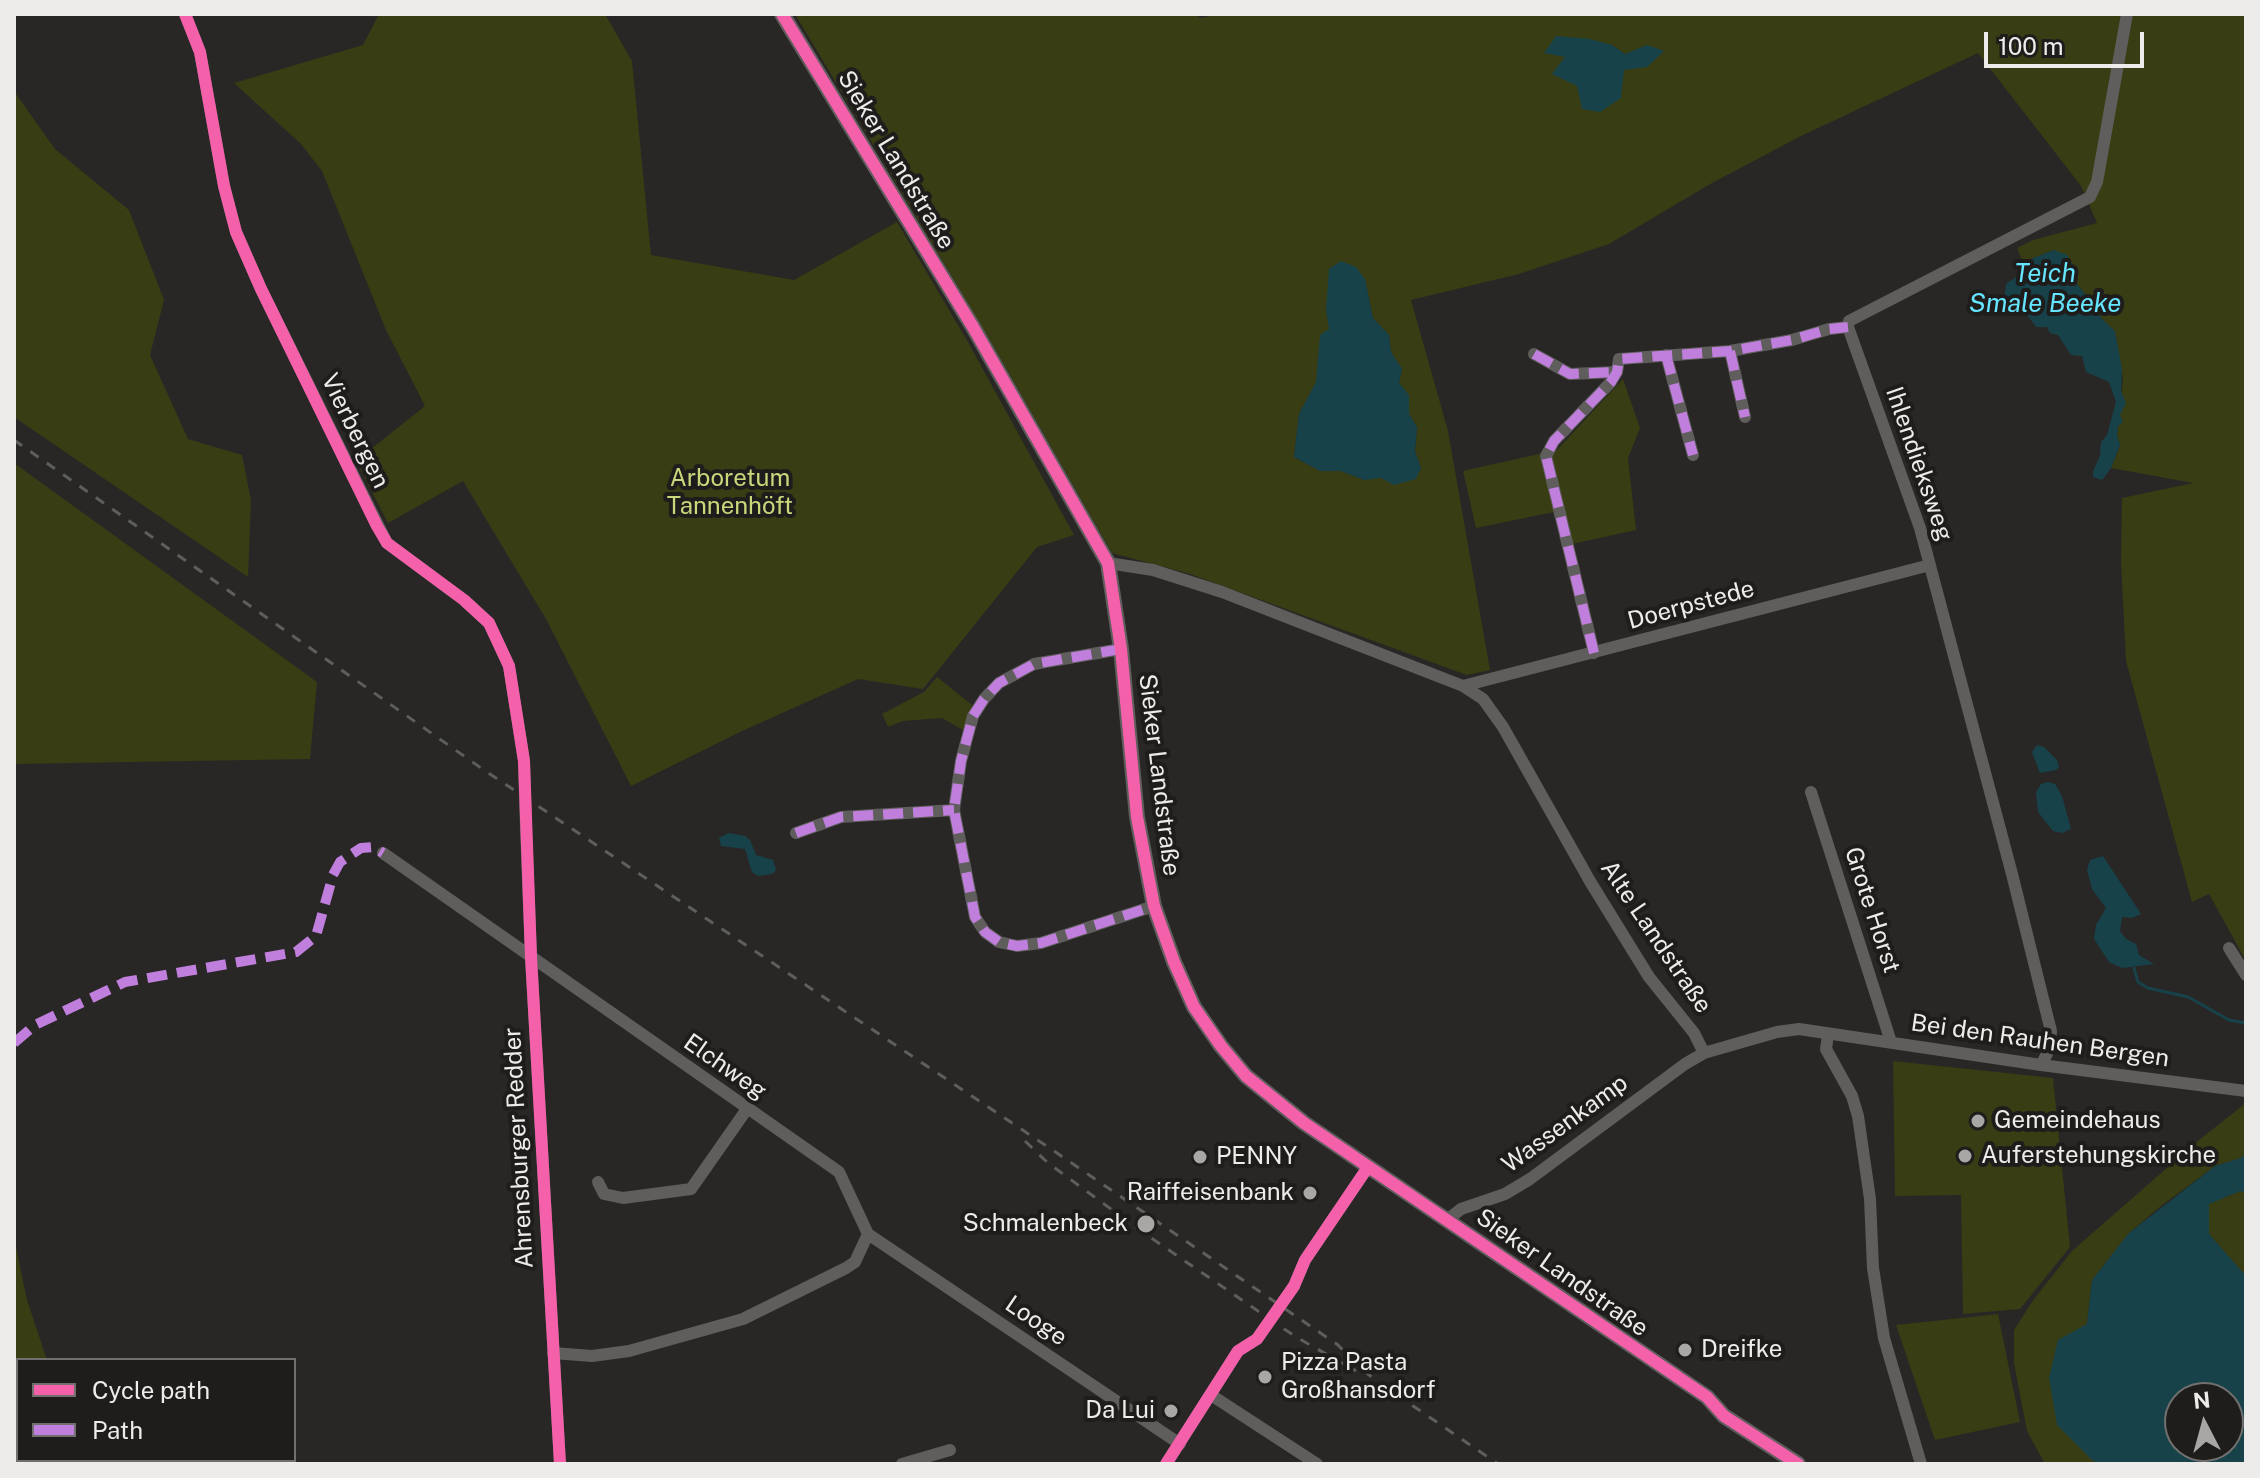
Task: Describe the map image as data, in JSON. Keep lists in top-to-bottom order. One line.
{"streets":{"street":["Sieker Landstraße","Vierbergen","Ihlendieksweg","Doerpstede","Grote Horst","Alte Landstraße","Bei den Rauhen Bergen","Elchweg","Wassenkamp","Ahrensburger Redder","Looge"]},"crossings":[["Sieker Landstraße","Alte Landstraße"],["Sieker Landstraße","Wassenkamp"],["Vierbergen","Ahrensburger Redder"],["Ihlendieksweg","Doerpstede"],["Ihlendieksweg","Bei den Rauhen Bergen"],["Doerpstede","Alte Landstraße"],["Grote Horst","Bei den Rauhen Bergen"],["Alte Landstraße","Bei den Rauhen Bergen"],["Alte Landstraße","Wassenkamp"],["Elchweg","Ahrensburger Redder"],["Elchweg","Looge"]],"water":["Teich Smale Beeke"],"parks":["Arboretum Tannenhöft"],"places":["Gemeindehaus","Auferstehungskirche","PENNY","Raiffeisenbank","Schmalenbeck","Dreifke","Pizza Pasta Großhansdorf","Da Lui"],"legend":["Cycle path","Path"],"scale_bar":"100 m","north":"top"}
